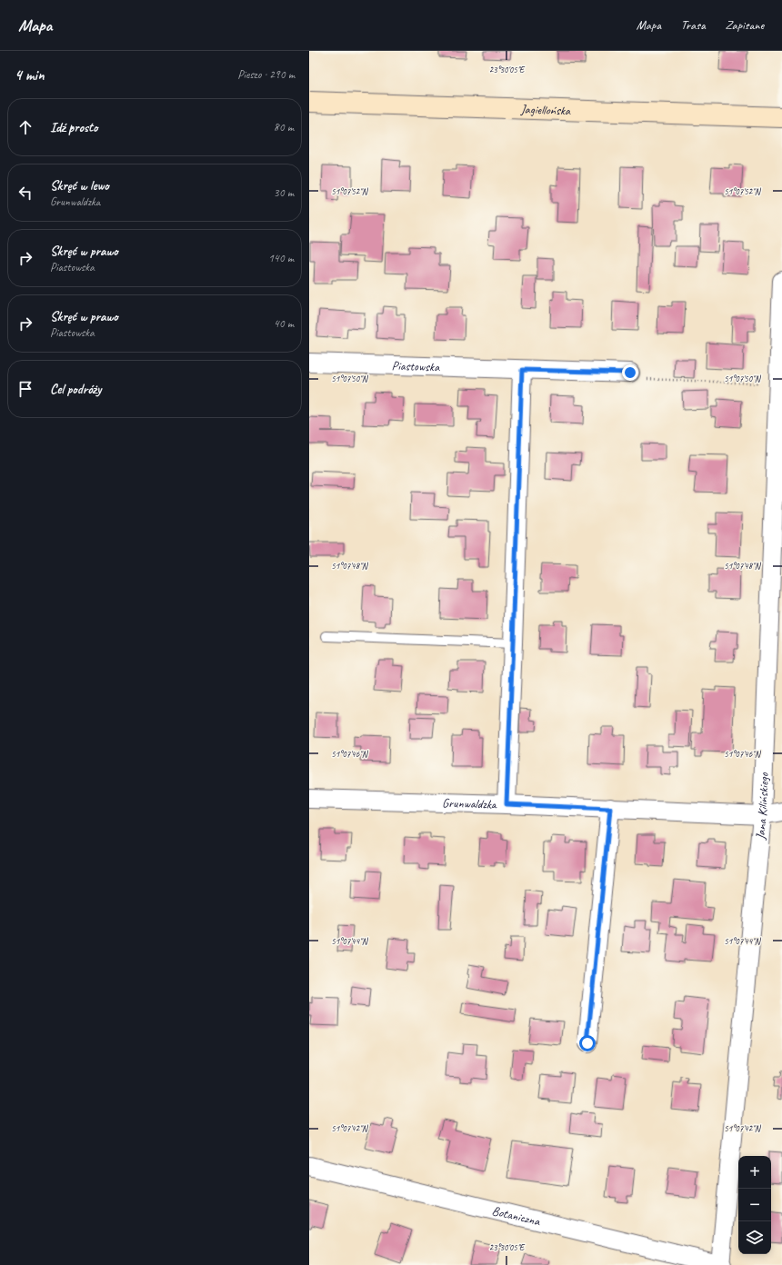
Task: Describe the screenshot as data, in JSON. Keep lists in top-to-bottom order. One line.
{"streets":{"street":["Jagiellońska","Piastowska","Grunwaldzka","Jana Kilińskiego","Botaniczna"]},"crossings":[["Grunwaldzka","Jana Kilińskiego"],["Jana Kilińskiego","Botaniczna"]],"page":{"header":"Mapa","nav":["Mapa","Trasa","Zapisane"],"heading":["4 min","Pieszo · 290 m"],"list":[["Idź prosto","80 m"],["Skręć w lewo","Grunwaldzka","30 m"],["Skręć w prawo","Piastowska","140 m"],["Skręć w prawo","Piastowska","40 m"],"Cel podróży"],"map_buttons":["+","−"]},"coordinates":["23°30'05\"E","51°07'52\"N","51°07'50\"N","51°07'48\"N","51°07'46\"N","51°07'44\"N","51°07'42\"N"]}
